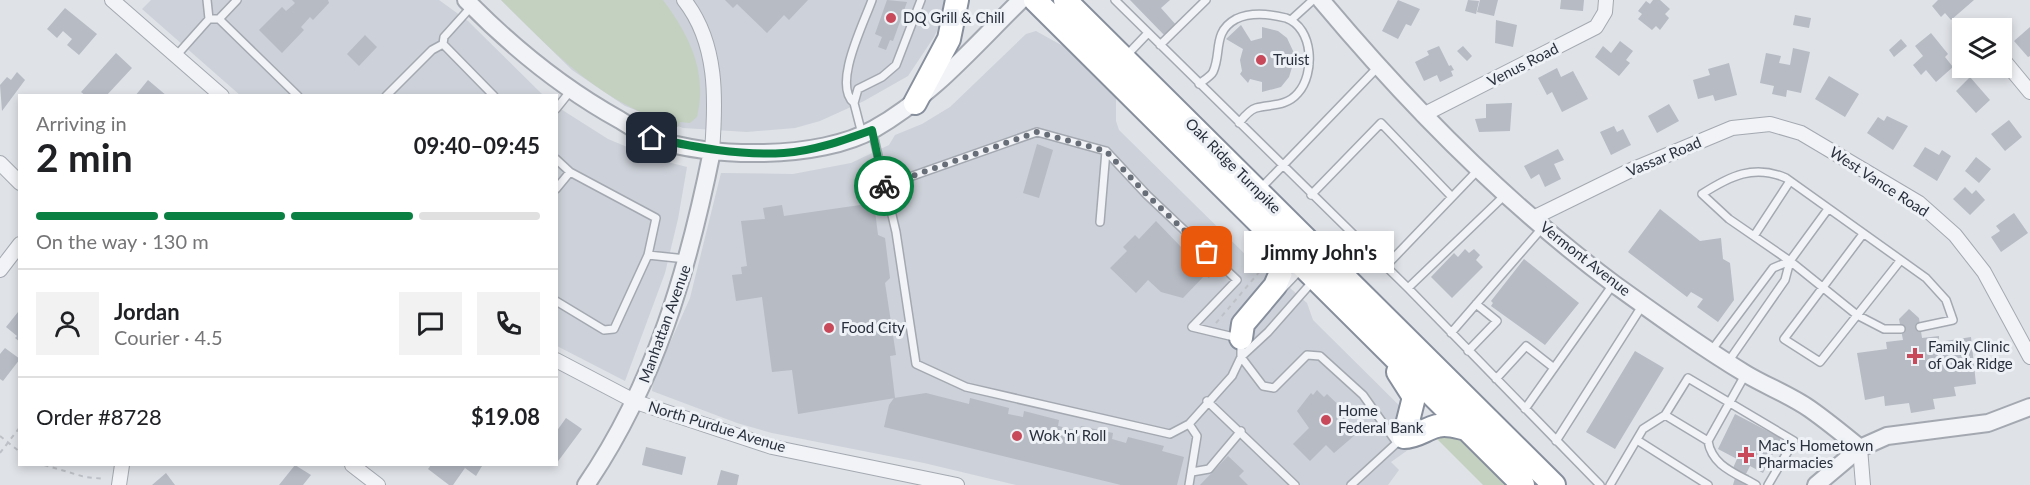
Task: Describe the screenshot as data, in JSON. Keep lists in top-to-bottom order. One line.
{"streets":{"highway":["Oak Ridge Turnpike"],"street":["Venus Road","Vassar Road","West Vance Road","Vermont Avenue","Manhattan Avenue","North Purdue Avenue"]},"crossings":[["Venus Road","Vermont Avenue"],["Vassar Road","West Vance Road"],["Vassar Road","Vermont Avenue"],["Manhattan Avenue","North Purdue Avenue"]],"places":{"other":["DQ Grill & Chill","Truist","Jimmy John's","Food City","Home Federal Bank","Wok 'n' Roll"],"health":["Family Clinic of Oak Ridge","Mac's Hometown Pharmacies"]},"page":{"heading":["2 min","Arriving in","09:40–09:45"],"panel":["Jordan","Courier · 4.5","Order #8728","$19.08"],"bar":"On the way · 130 m","bubble":"Jimmy John's"}}
